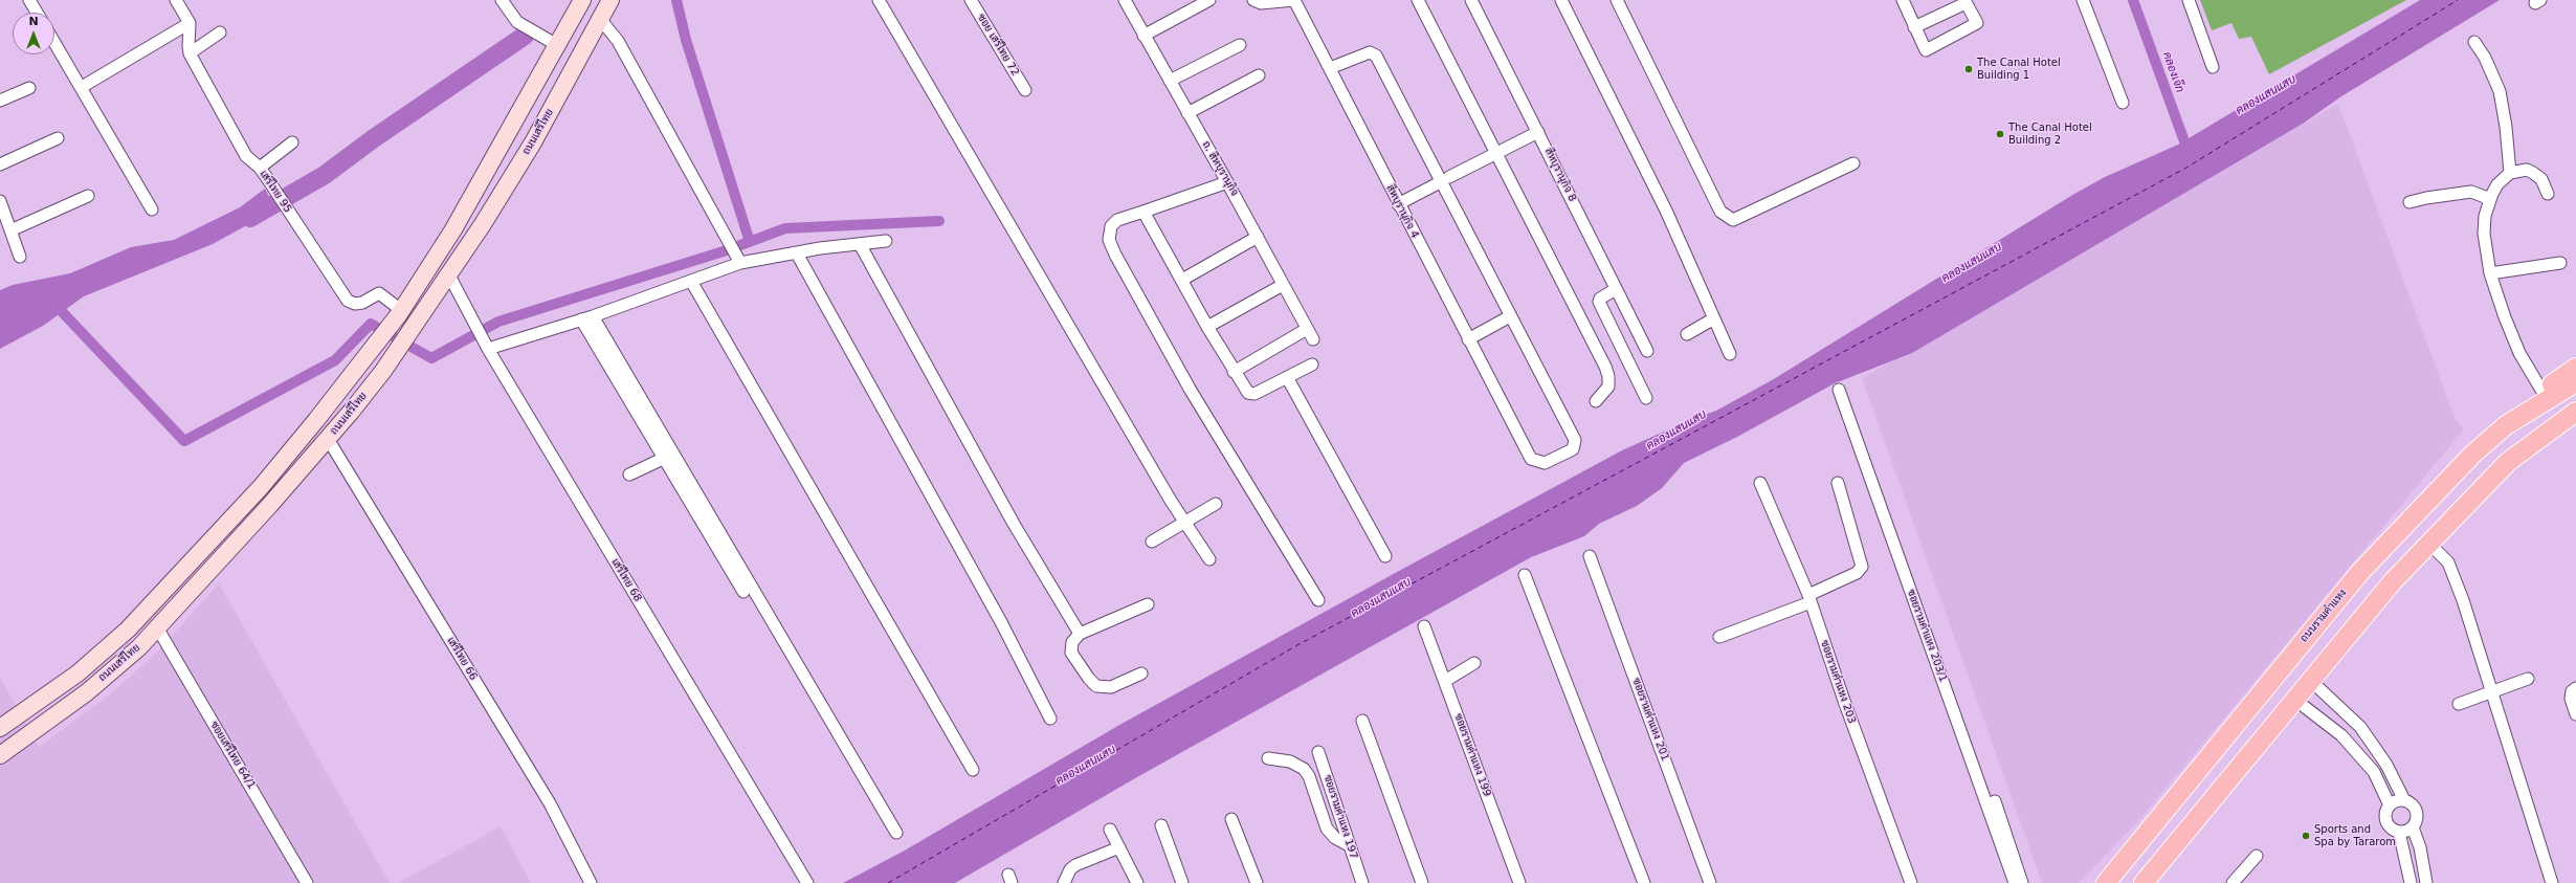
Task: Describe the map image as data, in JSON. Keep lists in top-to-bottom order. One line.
{"streets":{"main road":["ถนนเสรีไทย","ถนนรามคำแหง"],"street":["ซอย เสรีไทย 72","ถ. สีหบุรานุกิจ","สีหบุรานุกิจ 8","เสรีไทย 95","สีหบุรานุกิจ 4","เสรีไทย 68","ซอยรามคำแหง 203/1","เสรีไทย 66","ซอยรามคำแหง 203","ซอยรามคำแหง 201","ซอยเสรีไทย 64/1","ซอยรามคำแหง 199","ซอยรามคำแหง 197"]},"crossings":[["ถนนเสรีไทย","เสรีไทย 95"],["ถนนเสรีไทย","เสรีไทย 68"],["ถนนเสรีไทย","เสรีไทย 66"],["ถนนเสรีไทย","ซอยเสรีไทย 64/1"]],"water":["คลองเจ๊ก","คลองแสนแสบ"],"places":["The Canal Hotel Building 1","The Canal Hotel Building 2","Sports and Spa by Tararom"],"north":"top"}
